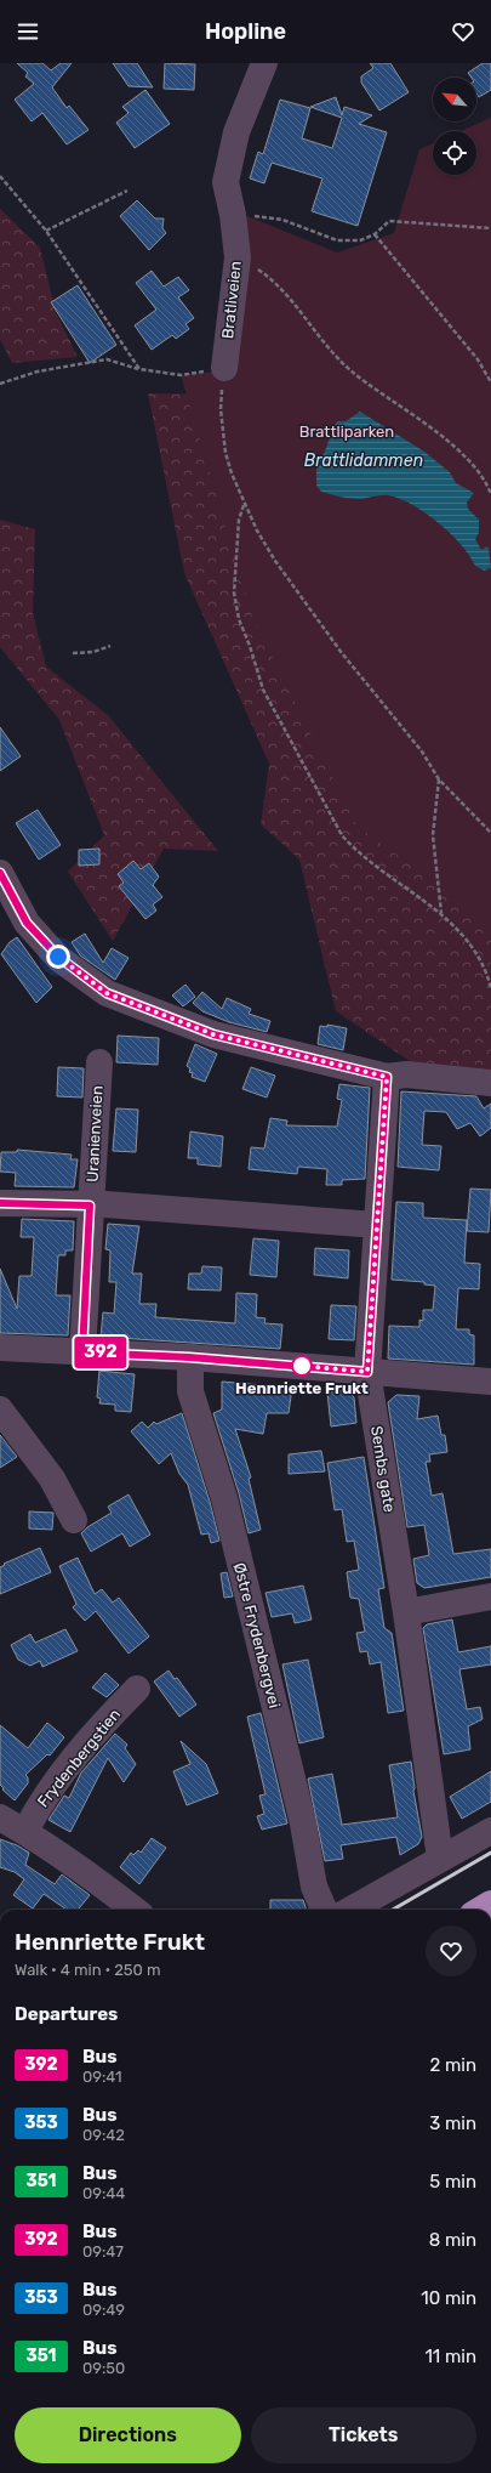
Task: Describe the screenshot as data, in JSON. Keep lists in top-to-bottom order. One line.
{"streets":{"street":["Bratliveien","Uranienveien","Sembs gate","Østre Frydenbergvei","Frydenbergstien"]},"water":["Brattlidammen"],"parks":["Brattliparken"],"places":["Hennriette Frukt"],"lines":["bus line 392"],"north":"top left","page":{"header":"Hopline","on_map":"392","heading":[["Hennriette Frukt","Walk · 4 min · 250 m"],"Departures"],"list":[{"mark":"392","name":"Bus","note":"09:41","value":"2 min"},{"mark":"353","name":"Bus","note":"09:42","value":"3 min"},{"mark":"351","name":"Bus","note":"09:44","value":"5 min"},{"mark":"392","name":"Bus","note":"09:47","value":"8 min"},{"mark":"353","name":"Bus","note":"09:49","value":"10 min"},{"mark":"351","name":"Bus","note":"09:50","value":"11 min"}],"buttons":["Directions","Tickets"]}}
